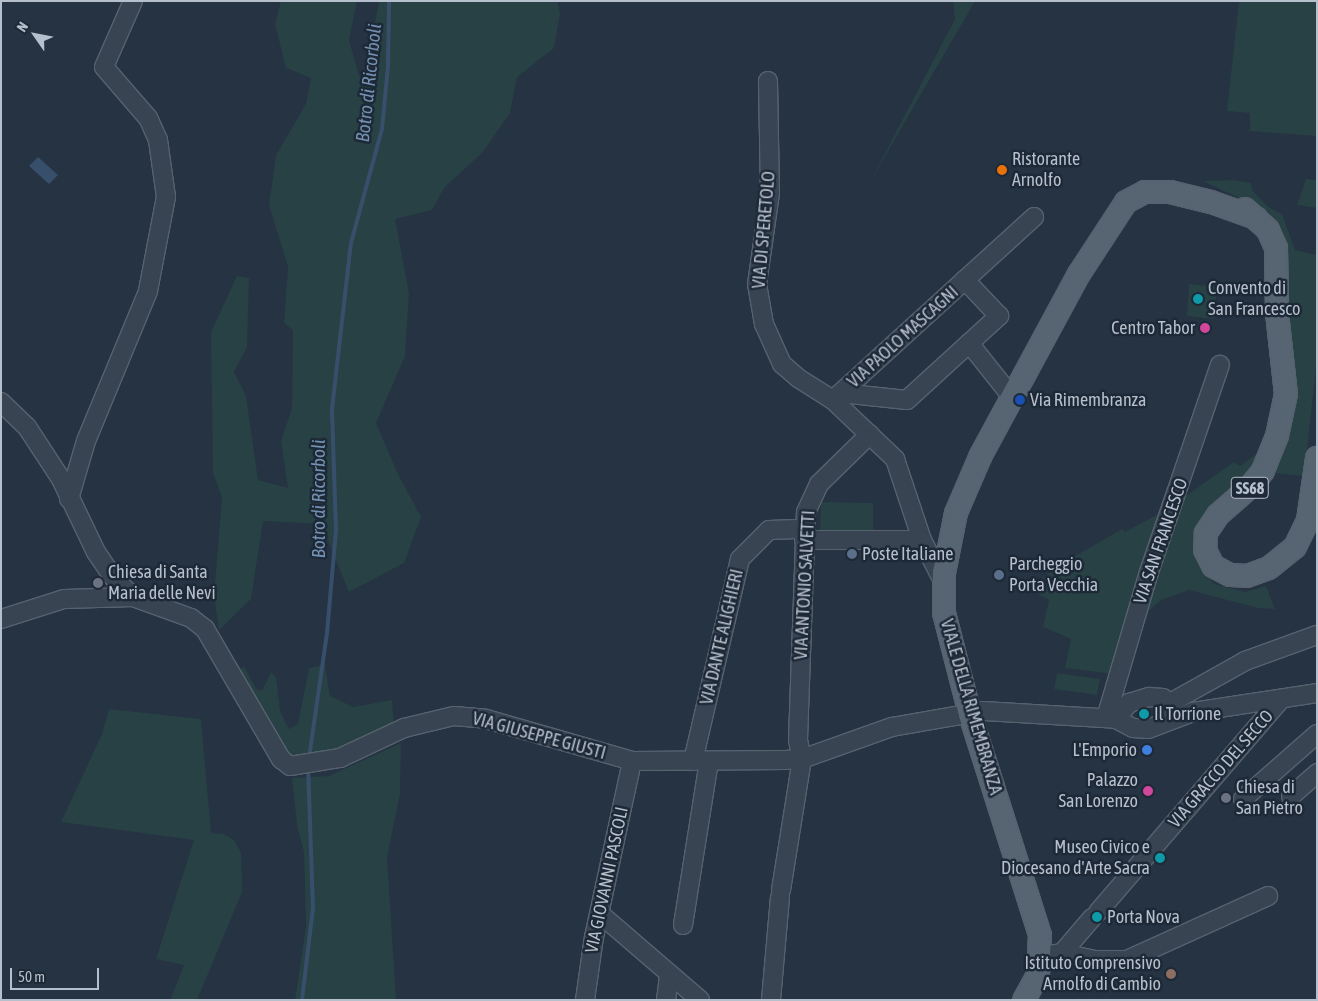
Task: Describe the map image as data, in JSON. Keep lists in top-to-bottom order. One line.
{"streets":{"main road":["SS68","VIALE DELLA RIMEMBRANZA"],"street":["VIA DI SPERETOLO","VIA PAOLO MASCAGNI","VIA SAN FRANCESCO","VIA ANTONIO SALVETTI","VIA DANTE ALIGHIERI","VIA GIUSEPPE GIUSTI","VIA GRACCO DEL SECCO","VIA GIOVANNI PASCOLI"]},"crossings":[["VIA DI SPERETOLO","VIA PAOLO MASCAGNI"],["VIA DI SPERETOLO","VIA ANTONIO SALVETTI"],["VIA DI SPERETOLO","VIA DANTE ALIGHIERI"],["VIA DI SPERETOLO","VIALE DELLA RIMEMBRANZA"],["SS68","VIALE DELLA RIMEMBRANZA"],["SS68","VIA GRACCO DEL SECCO"],["VIA SAN FRANCESCO","VIA GIUSEPPE GIUSTI"],["VIA ANTONIO SALVETTI","VIA DANTE ALIGHIERI"],["VIA ANTONIO SALVETTI","VIA GIUSEPPE GIUSTI"],["VIA DANTE ALIGHIERI","VIA GIUSEPPE GIUSTI"],["VIALE DELLA RIMEMBRANZA","VIA GIUSEPPE GIUSTI"],["VIALE DELLA RIMEMBRANZA","VIA GRACCO DEL SECCO"],["VIA GIUSEPPE GIUSTI","VIA GIOVANNI PASCOLI"]],"water":["Botro di Ricorboli"],"places":["Ristorante Arnolfo","Convento di San Francesco","Centro Tabor","Via Rimembranza","Poste Italiane","Parcheggio Porta Vecchia","Chiesa di Santa Maria delle Nevi","Il Torrione","L'Emporio","Palazzo San Lorenzo","Chiesa di San Pietro","Museo Civico e Diocesano d'Arte Sacra","Porta Nova","Istituto Comprensivo Arnolfo di Cambio"],"scale_bar":"50 m","north":"top left"}
